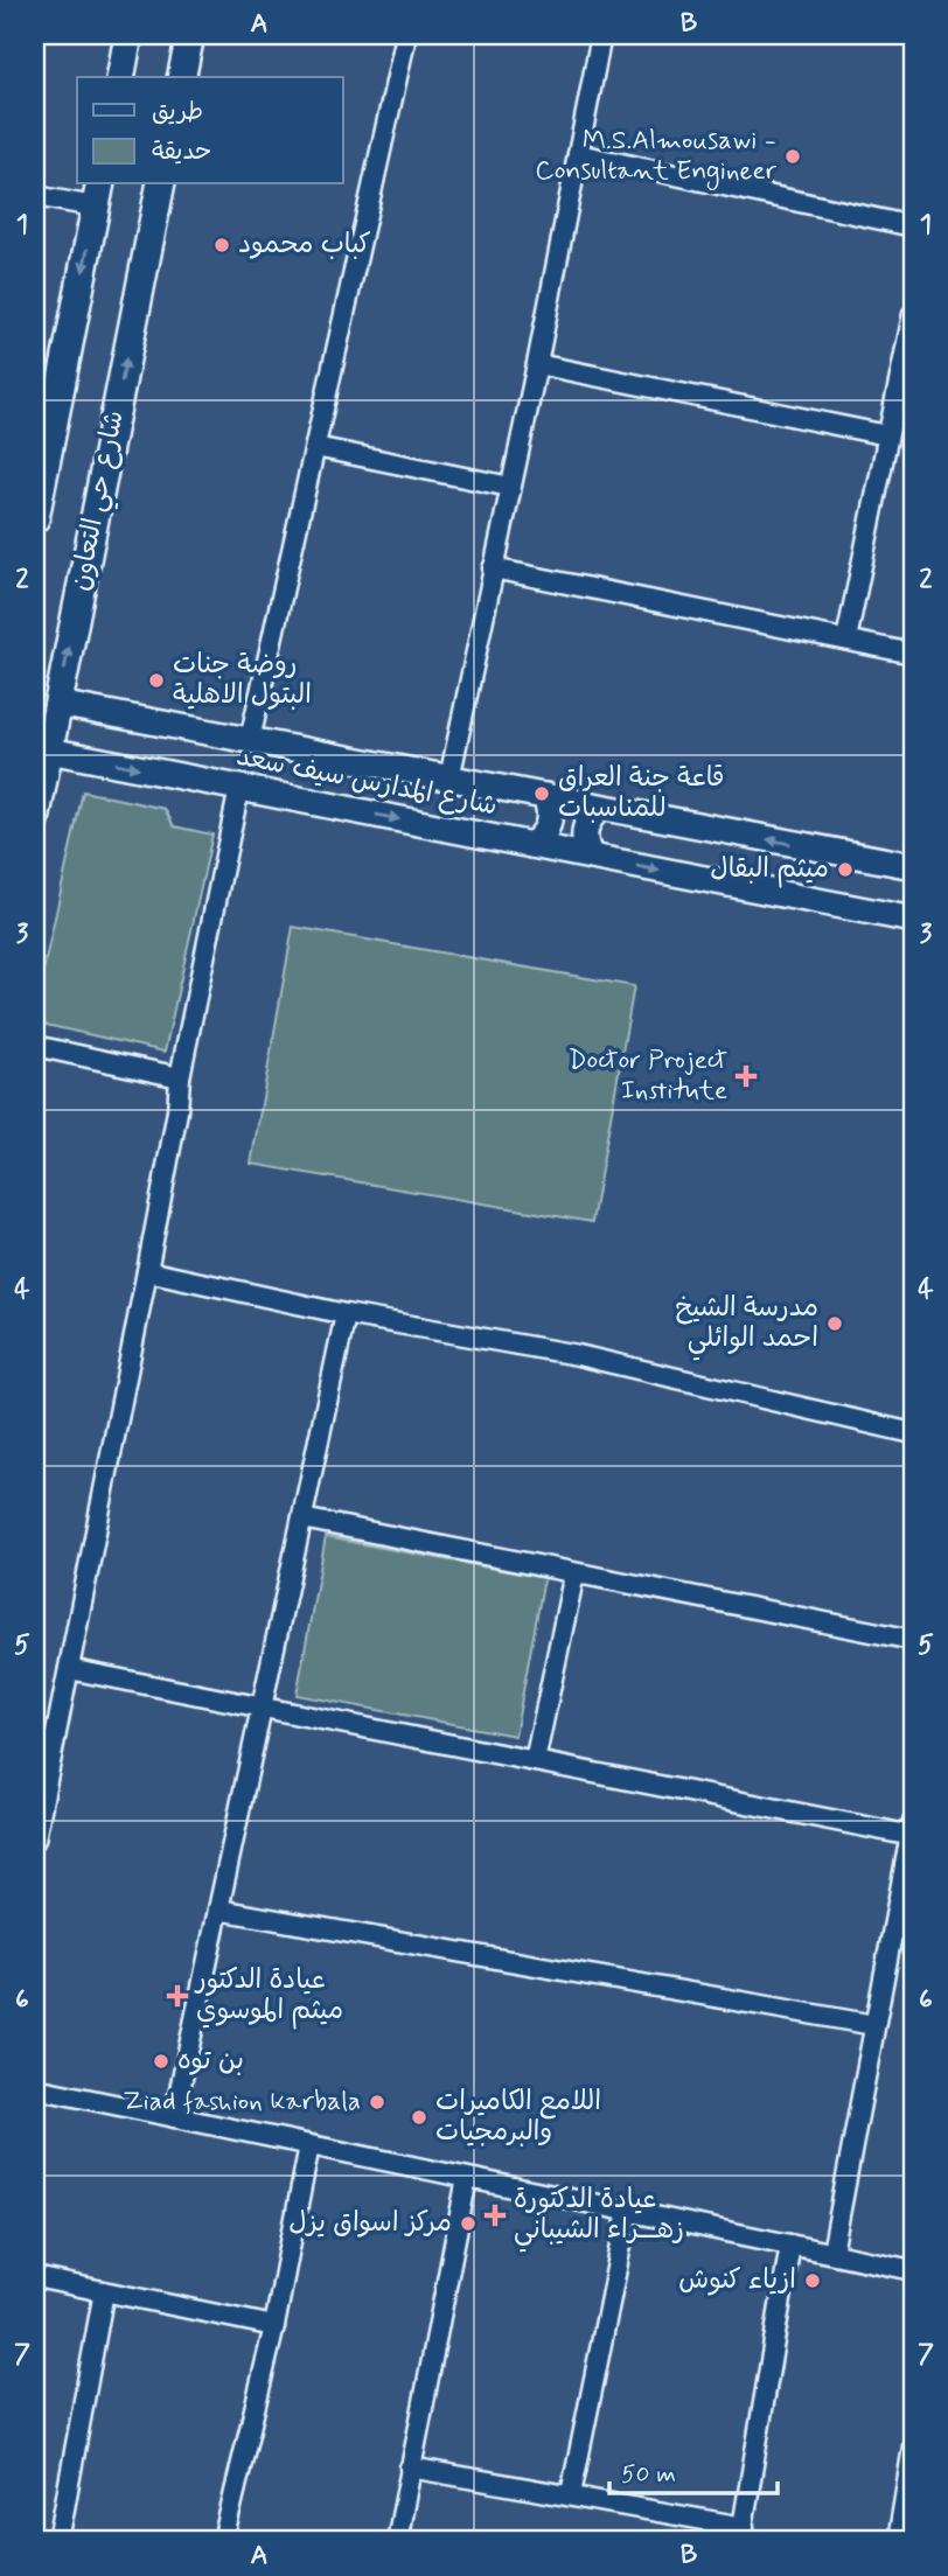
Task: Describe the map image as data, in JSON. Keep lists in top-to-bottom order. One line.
{"streets":{"main road":["شارع حي التعاون","شارع المدارس سيف سعد"]},"crossings":[["شارع حي التعاون","شارع المدارس سيف سعد"]],"places":{"other":["M.S.Almousawi - Consultant Engineer","كباب محمود","روضة جنات البتول الاهلية","قاعة جنة العراق للمناسبات","ميثم البقال","مدرسة الشيخ احمد الوائلي","بن توه","Ziad fashion karbala","اللامع الكاميرات والبرمجيات","مركز اسواق يزل","ازياء كنوش"],"health":["Doctor Project Institute","عيادة الدكتور ميثم الموسوي","عيادة الدكتورة زهـــراء الشيباني"]},"legend":["طريق","حديقة"],"scale_bar":"50 m","grid":{"columns":["A","B"],"rows":["1","2","3","4","5","6","7"]}}
